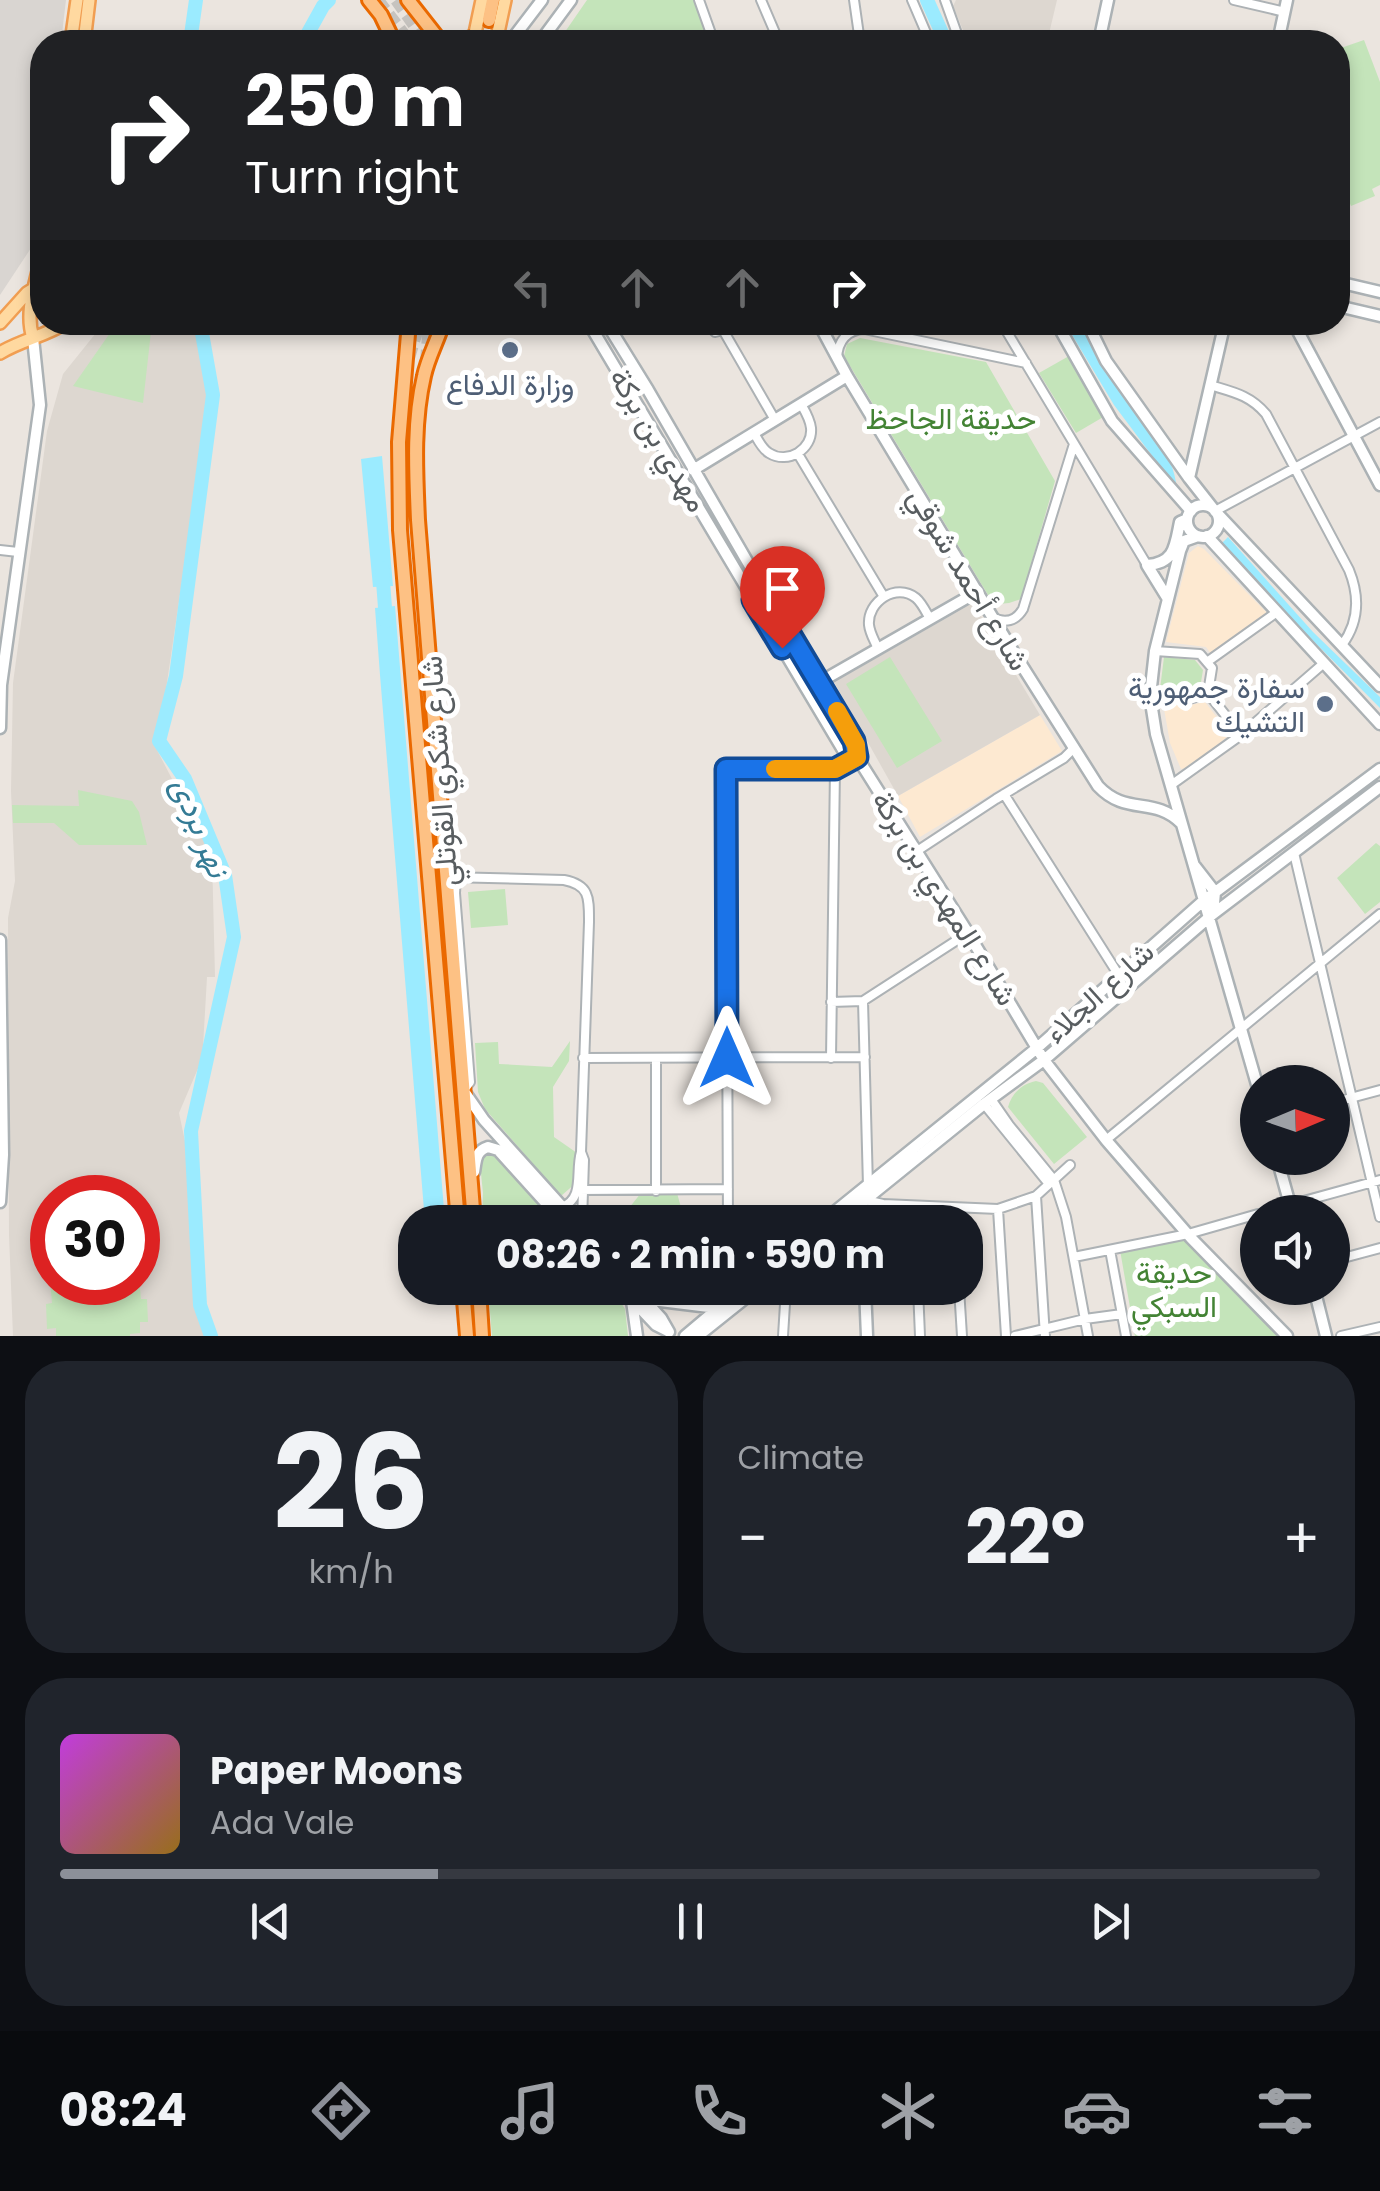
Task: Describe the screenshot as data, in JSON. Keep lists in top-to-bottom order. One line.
{"streets":{"highway":["شارع شكري القوتلي"],"main road":["مهدي بن بركة","شارع أحمد شوقي","شارع المهدي بن بركة","شارع الجلاء"]},"crossings":[["مهدي بن بركة","شارع المهدي بن بركة"],["شارع المهدي بن بركة","شارع الجلاء"]],"water":["نهر بردى"],"parks":["حديقة الجاحظ","حديقة السبكي"],"places":["وزارة الدفاع","سفارة جمهورية التشيك"],"north":"right","page":{"turn":["250 m","Turn right"],"limit":"30","trip":"08:26 · 2 min · 590 m","tile":[["26","km/h"],"Climate"],"heat":["−","22°","+"],"song":["Paper Moons","Ada Vale"],"tabs":"08:24"}}
